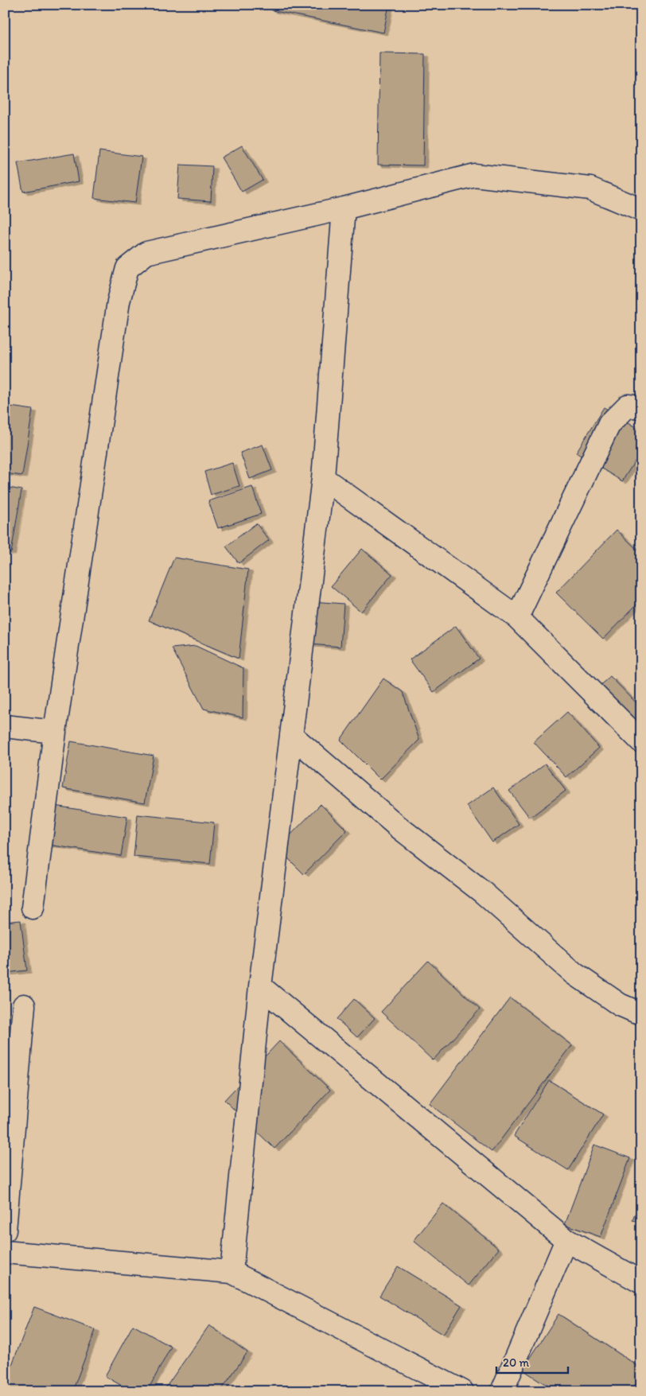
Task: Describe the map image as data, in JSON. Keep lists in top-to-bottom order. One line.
{"scale_bar":"20 m"}
